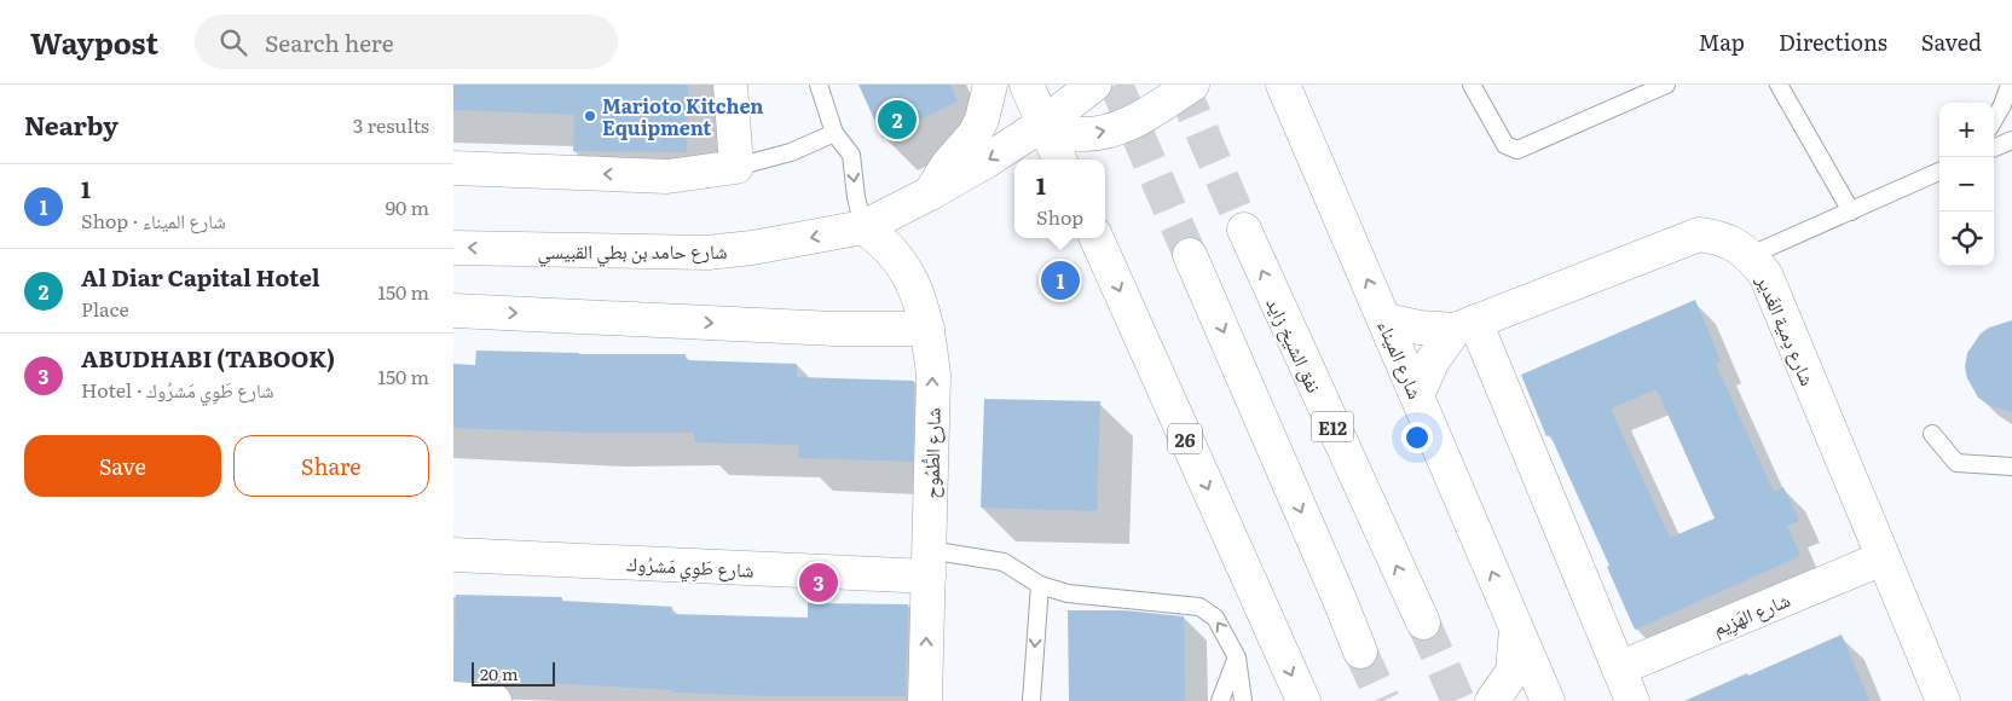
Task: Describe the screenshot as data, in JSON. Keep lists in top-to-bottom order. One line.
{"streets":{"main road":["شارع حامد بن بطي القبيسي","شارع دِمية الغَدير","نفق الشيخ زايد","شارع الميناء","E12","26","شارع الطُّمُوح","شارع طَوِي مَشرُوك","شارع الهَزِيم"]},"crossings":[["شارع حامد بن بطي القبيسي","شارع الطُّمُوح"],["شارع دِمية الغَدير","شارع الميناء"],["شارع دِمية الغَدير","شارع الهَزِيم"],["شارع الطُّمُوح","شارع طَوِي مَشرُوك"]],"places":["Marioto Kitchen Equipment"],"scale_bar":"20 m","page":{"header":"Waypost","search":"Search here","nav":["Map","Directions","Saved"],"heading":["Nearby","3 results"],"pins":["2","1","3"],"map_buttons":["+","−"],"popup":["1","Shop"],"list":[{"mark":"1","name":"1","note":"Shop · شارع الميناء","value":"90 m"},{"mark":"2","name":"Al Diar Capital Hotel","note":"Place","value":"150 m"},{"mark":"3","name":"ABUDHABI (TABOOK)","note":"Hotel · شارع طَوِي مَشرُوك","value":"150 m"}],"buttons":["Save","Share"],"scale":"20 m"}}
